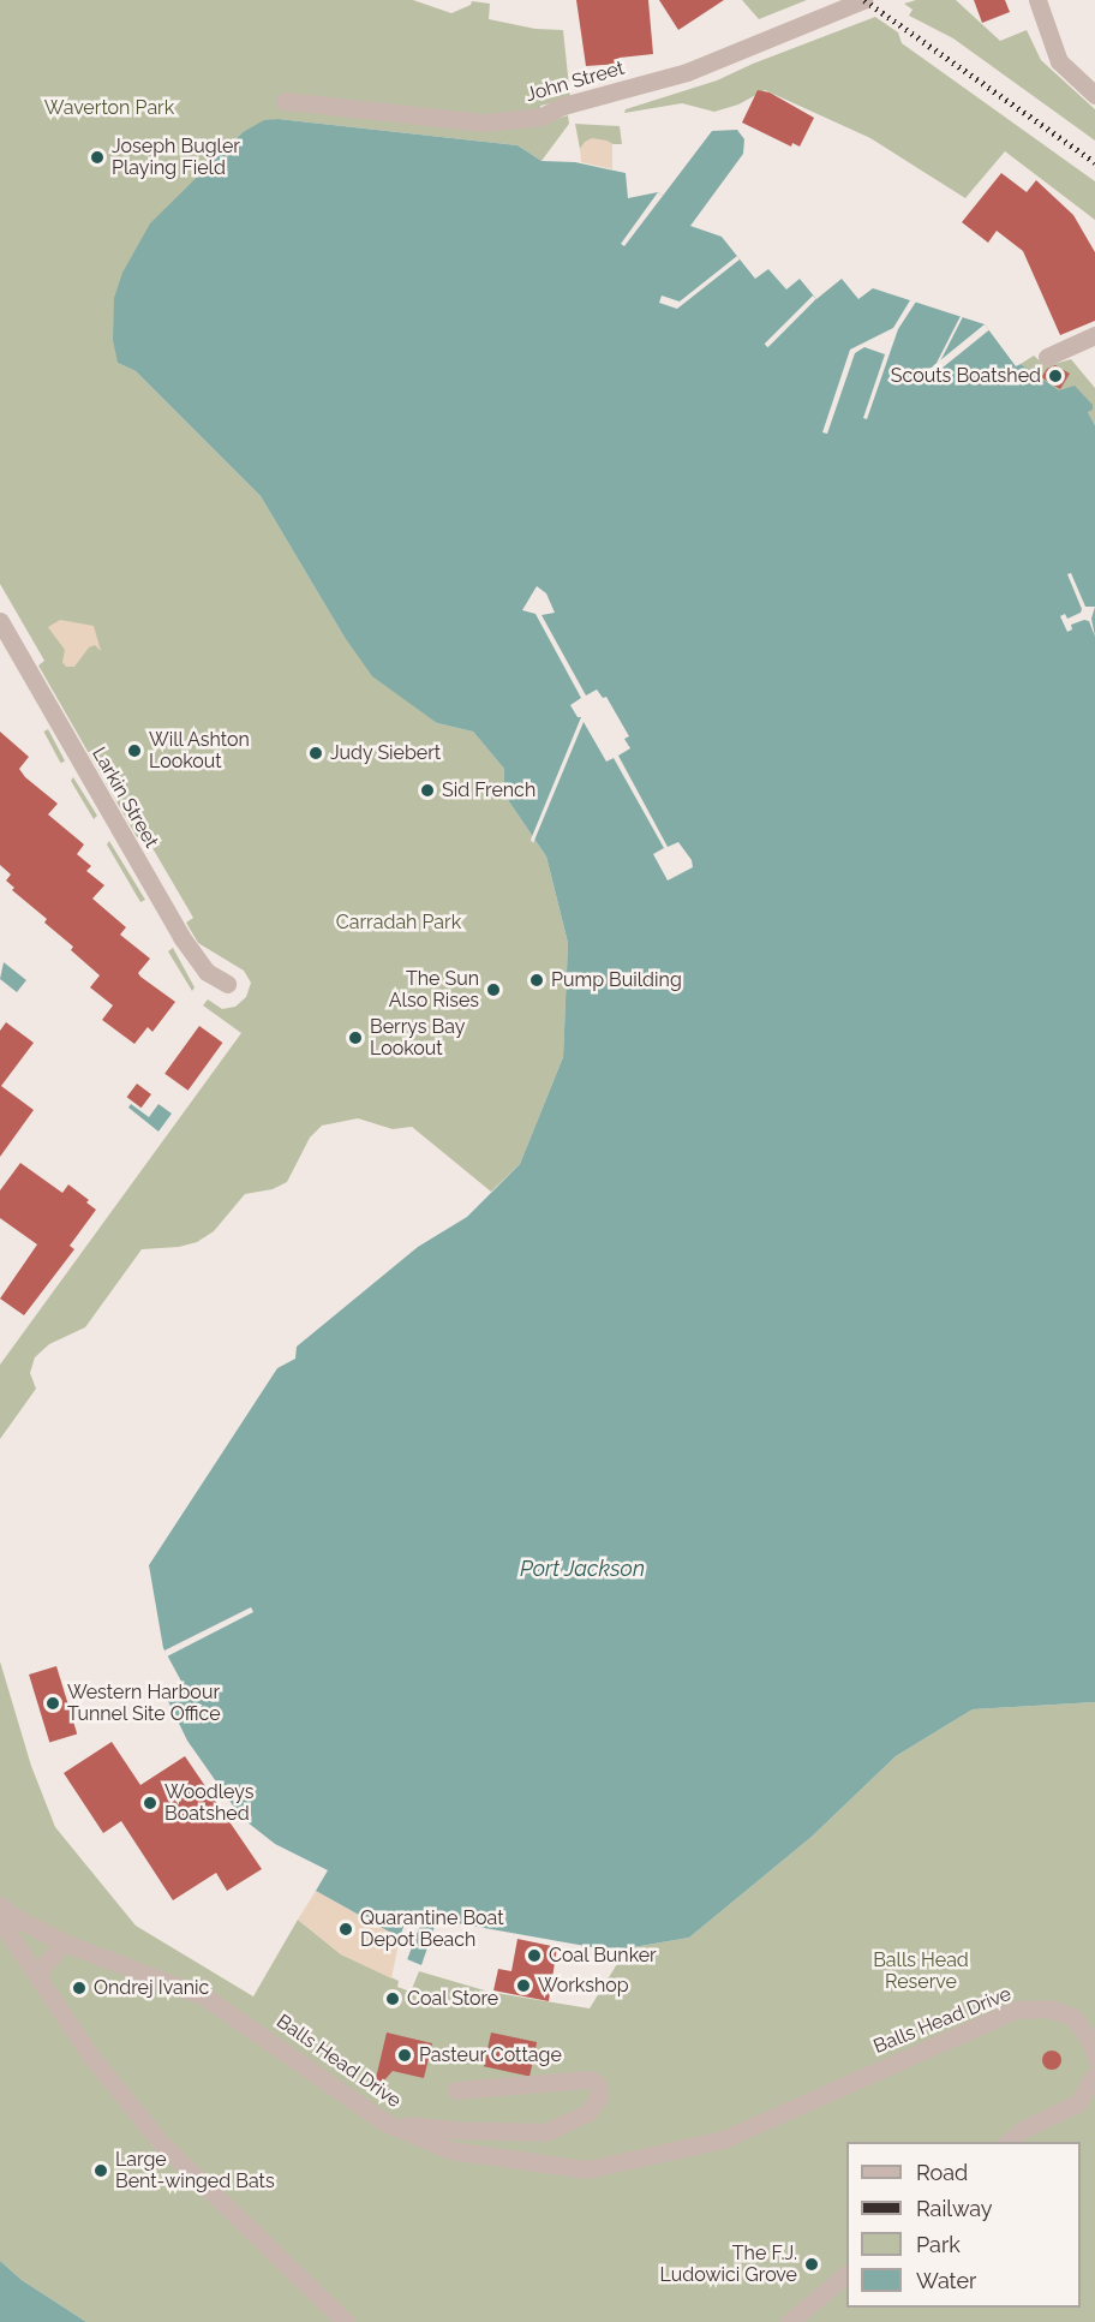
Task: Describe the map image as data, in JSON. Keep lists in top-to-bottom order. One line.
{"streets":{"street":["John Street","Larkin Street","Balls Head Drive"]},"water":["Port Jackson"],"parks":["Waverton Park","Carradah Park","Balls Head Reserve"],"places":["Joseph Bugler Playing Field","Scouts Boatshed","Will Ashton Lookout","Judy Siebert","Sid French","Pump Building","The Sun Also Rises","Berrys Bay Lookout","Western Harbour Tunnel Site Office","Woodleys Boatshed","Quarantine Boat Depot Beach","Coal Bunker","Workshop","Ondrej Ivanic","Coal Store","Pasteur Cottage","Large Bent-winged Bats","The F.J. Ludowici Grove"],"legend":["Road","Railway","Park","Water"]}
